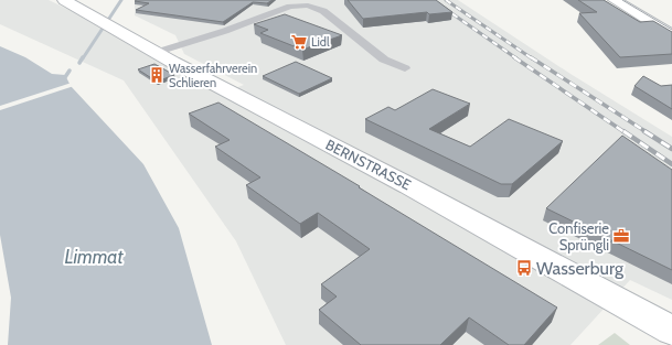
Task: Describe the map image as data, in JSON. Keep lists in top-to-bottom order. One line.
{"streets":{"main road":["BERNSTRASSE"]},"water":["Limmat"],"places":{"supermarket":["Lidl"],"building":["Wasserfahrverein Schlieren"],"office":["Confiserie Sprüngli"],"bus stop":["Wasserburg"]}}
